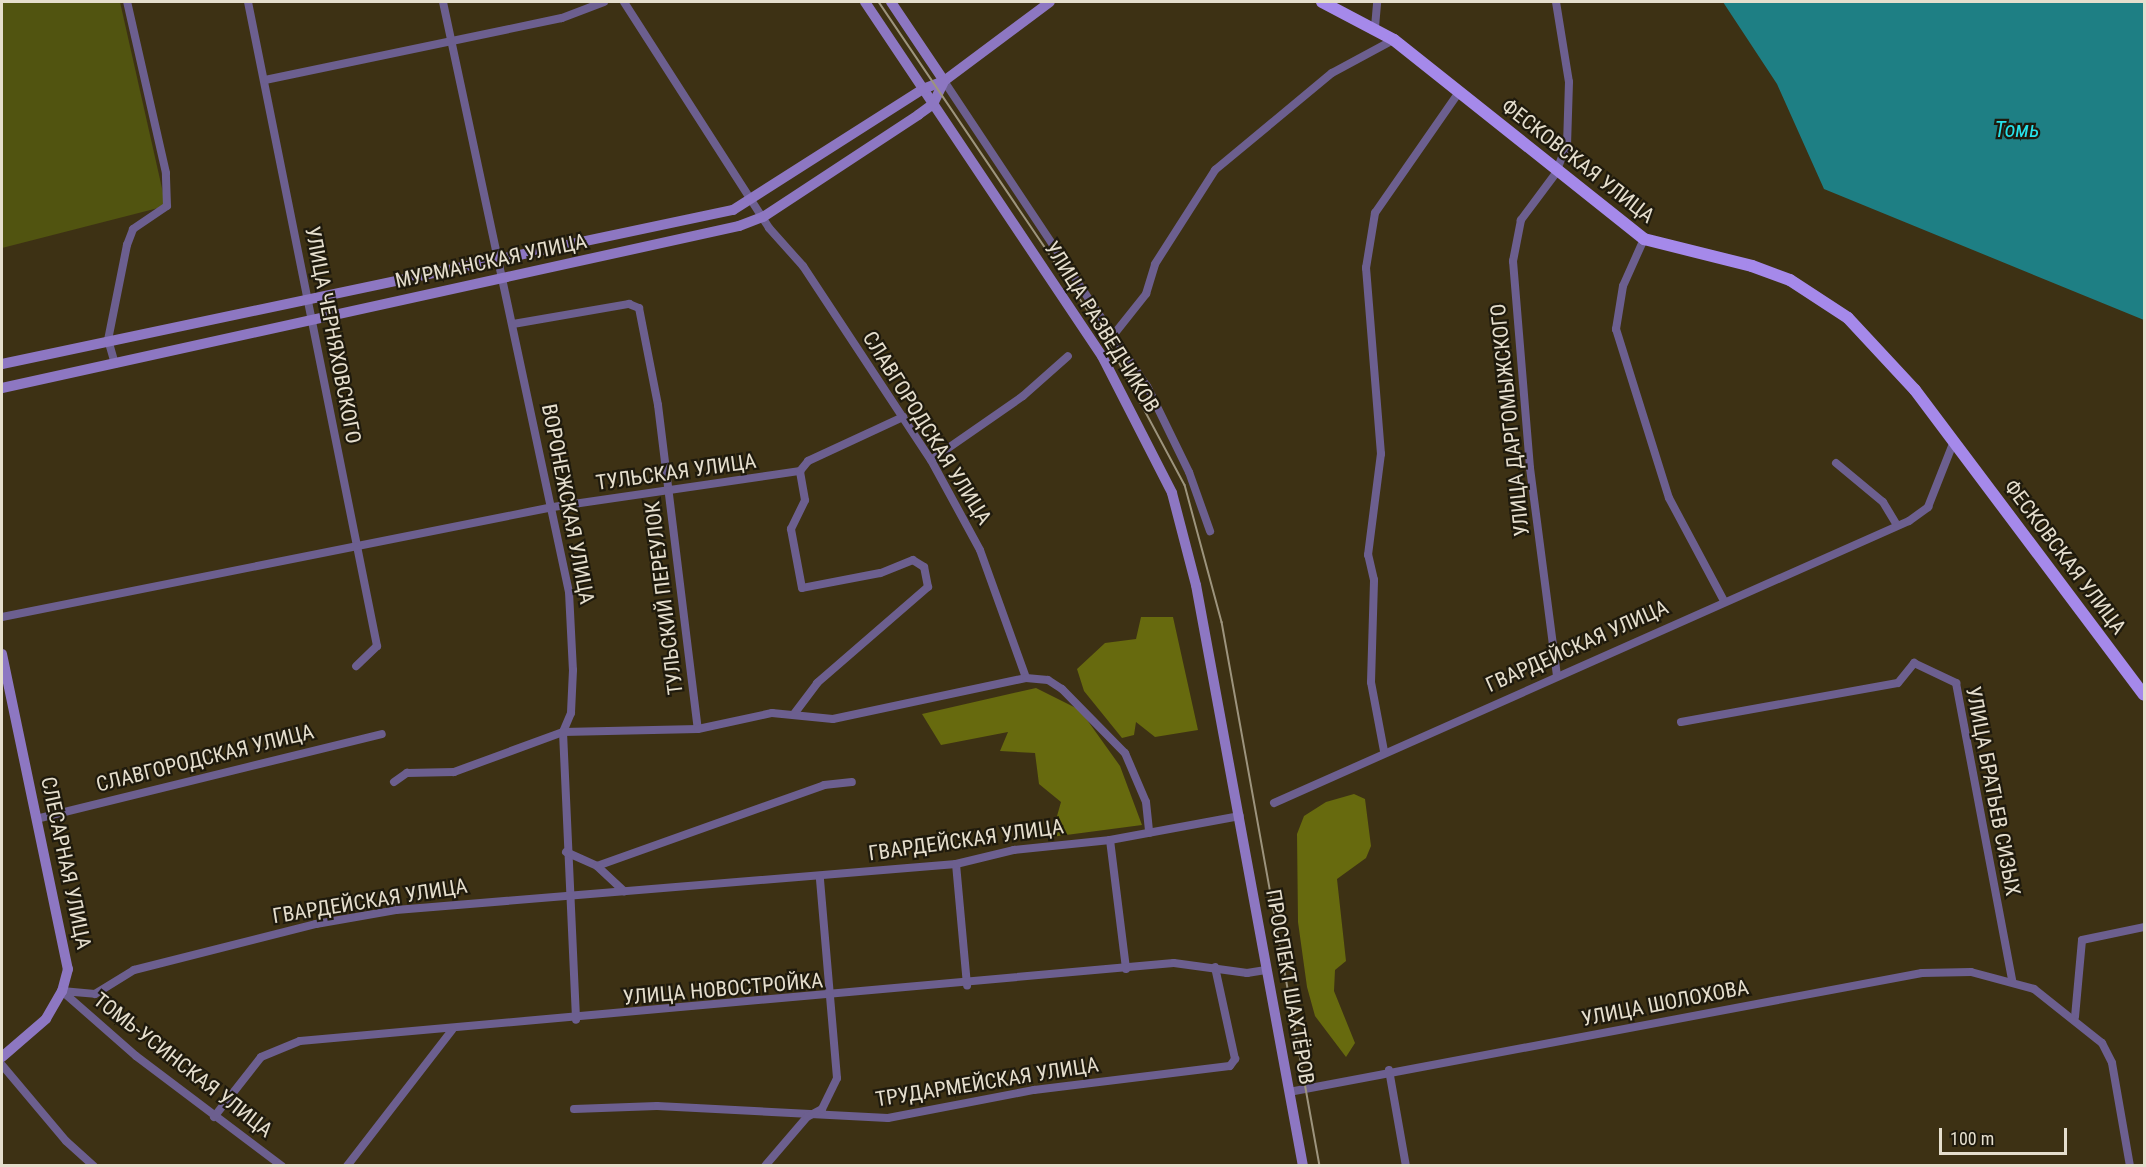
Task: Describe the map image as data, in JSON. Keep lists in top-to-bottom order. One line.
{"streets":{"main road":["ФЕСКОВСКАЯ УЛИЦА","МУРМАНСКАЯ УЛИЦА","УЛИЦА РАЗВЕДЧИКОВ","СЛЕСАРНАЯ УЛИЦА","ПРОСПЕКТ ШАХТЁРОВ"],"street":["УЛИЦА ЧЕРНЯХОВСКОГО","УЛИЦА ДАРГОМЫЖСКОГО","СЛАВГОРОДСКАЯ УЛИЦА","ТУЛЬСКАЯ УЛИЦА","ВОРОНЕЖСКАЯ УЛИЦА","ТУЛЬСКИЙ ПЕРЕУЛОК","ГВАРДЕЙСКАЯ УЛИЦА","УЛИЦА БРАТЬЕВ СИЗЫХ","УЛИЦА НОВОСТРОЙКА","УЛИЦА ШОЛОХОВА","ТОМЬ-УСИНСКАЯ УЛИЦА","ТРУДАРМЕЙСКАЯ УЛИЦА"]},"crossings":[["ФЕСКОВСКАЯ УЛИЦА","УЛИЦА ДАРГОМЫЖСКОГО"],["МУРМАНСКАЯ УЛИЦА","УЛИЦА РАЗВЕДЧИКОВ"],["МУРМАНСКАЯ УЛИЦА","УЛИЦА ЧЕРНЯХОВСКОГО"],["МУРМАНСКАЯ УЛИЦА","СЛАВГОРОДСКАЯ УЛИЦА"],["МУРМАНСКАЯ УЛИЦА","ВОРОНЕЖСКАЯ УЛИЦА"],["УЛИЦА РАЗВЕДЧИКОВ","ГВАРДЕЙСКАЯ УЛИЦА"],["УЛИЦА РАЗВЕДЧИКОВ","ПРОСПЕКТ ШАХТЁРОВ"],["УЛИЦА ЧЕРНЯХОВСКОГО","ТУЛЬСКАЯ УЛИЦА"],["УЛИЦА ДАРГОМЫЖСКОГО","ГВАРДЕЙСКАЯ УЛИЦА"],["СЛАВГОРОДСКАЯ УЛИЦА","ТУЛЬСКАЯ УЛИЦА"],["СЛАВГОРОДСКАЯ УЛИЦА","СЛЕСАРНАЯ УЛИЦА"],["ТУЛЬСКАЯ УЛИЦА","ВОРОНЕЖСКАЯ УЛИЦА"],["ТУЛЬСКАЯ УЛИЦА","ТУЛЬСКИЙ ПЕРЕУЛОК"],["ВОРОНЕЖСКАЯ УЛИЦА","ТУЛЬСКИЙ ПЕРЕУЛОК"],["ВОРОНЕЖСКАЯ УЛИЦА","ГВАРДЕЙСКАЯ УЛИЦА"],["ВОРОНЕЖСКАЯ УЛИЦА","УЛИЦА НОВОСТРОЙКА"],["ГВАРДЕЙСКАЯ УЛИЦА","СЛЕСАРНАЯ УЛИЦА"],["ГВАРДЕЙСКАЯ УЛИЦА","ПРОСПЕКТ ШАХТЁРОВ"],["ГВАРДЕЙСКАЯ УЛИЦА","ТОМЬ-УСИНСКАЯ УЛИЦА"],["УЛИЦА БРАТЬЕВ СИЗЫХ","УЛИЦА ШОЛОХОВА"],["СЛЕСАРНАЯ УЛИЦА","ТОМЬ-УСИНСКАЯ УЛИЦА"],["ПРОСПЕКТ ШАХТЁРОВ","УЛИЦА НОВОСТРОЙКА"],["ПРОСПЕКТ ШАХТЁРОВ","УЛИЦА ШОЛОХОВА"],["УЛИЦА НОВОСТРОЙКА","ТОМЬ-УСИНСКАЯ УЛИЦА"],["УЛИЦА НОВОСТРОЙКА","ТРУДАРМЕЙСКАЯ УЛИЦА"]],"water":["Томь"],"scale_bar":"100 m"}
